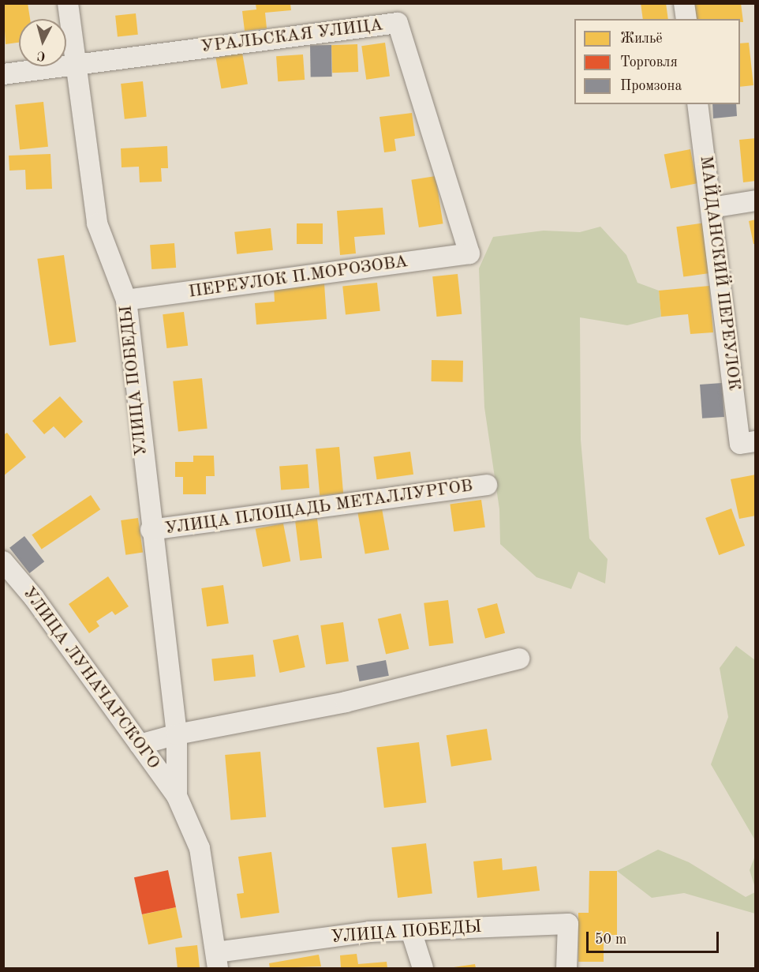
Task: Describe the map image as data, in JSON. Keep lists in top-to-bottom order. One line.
{"streets":{"street":["УРАЛЬСКАЯ УЛИЦА","МАЙДАНСКИЙ ПЕРЕУЛОК","ПЕРЕУЛОК П.МОРОЗОВА","УЛИЦА ПОБЕДЫ","УЛИЦА ПЛОЩАДЬ МЕТАЛЛУРГОВ","УЛИЦА ЛУНАЧАРСКОГО"]},"crossings":[["УРАЛЬСКАЯ УЛИЦА","ПЕРЕУЛОК П.МОРОЗОВА"],["УРАЛЬСКАЯ УЛИЦА","УЛИЦА ПОБЕДЫ"],["ПЕРЕУЛОК П.МОРОЗОВА","УЛИЦА ПОБЕДЫ"],["УЛИЦА ПОБЕДЫ","УЛИЦА ПЛОЩАДЬ МЕТАЛЛУРГОВ"],["УЛИЦА ПОБЕДЫ","УЛИЦА ЛУНАЧАРСКОГО"]],"legend":["Жильё","Торговля","Промзона"],"scale_bar":"50 m","north":"bottom"}
